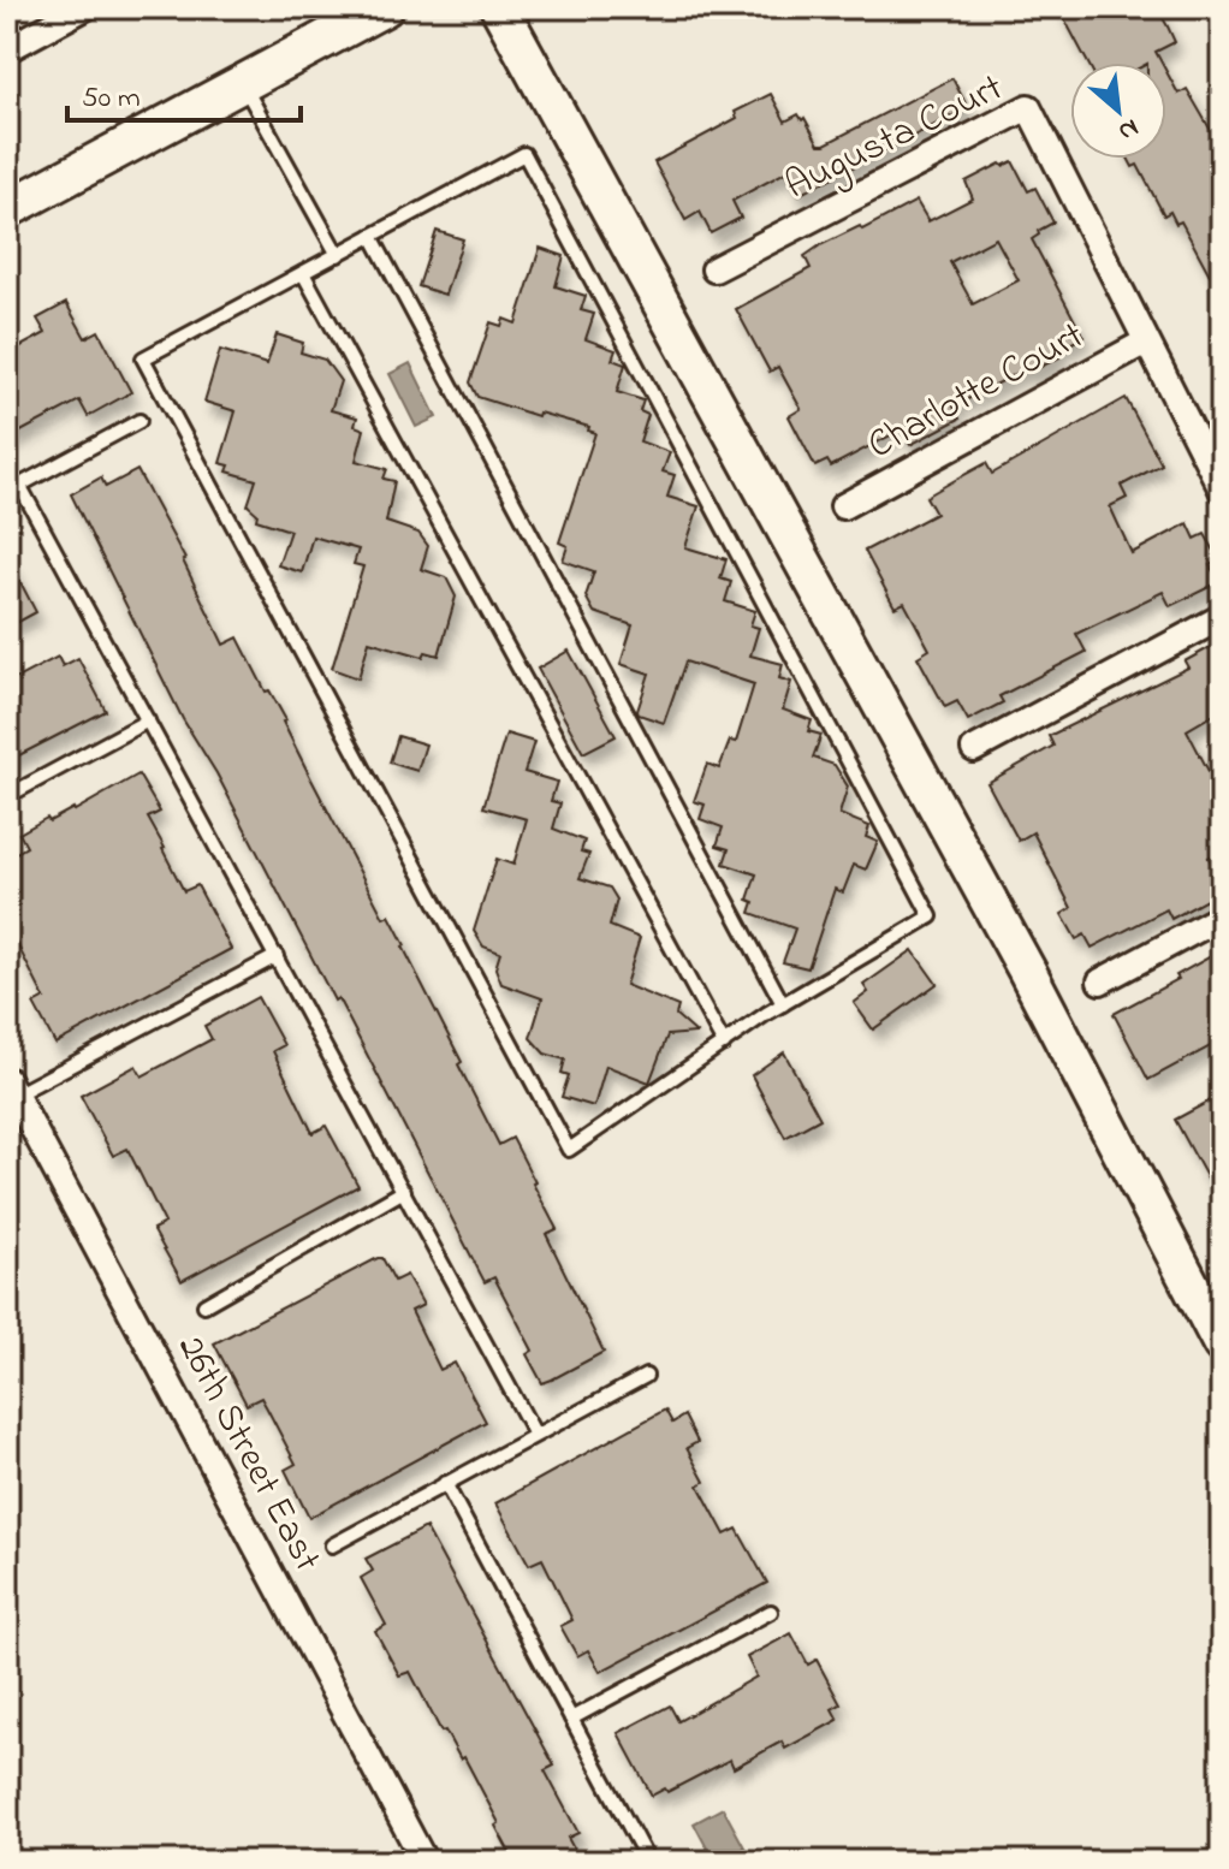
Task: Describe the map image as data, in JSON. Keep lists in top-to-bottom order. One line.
{"streets":{"street":["Augusta Court","Charlotte Court","26th Street East"]},"crossings":[["Augusta Court","Charlotte Court"]],"scale_bar":"50 m","north":"bottom right"}
